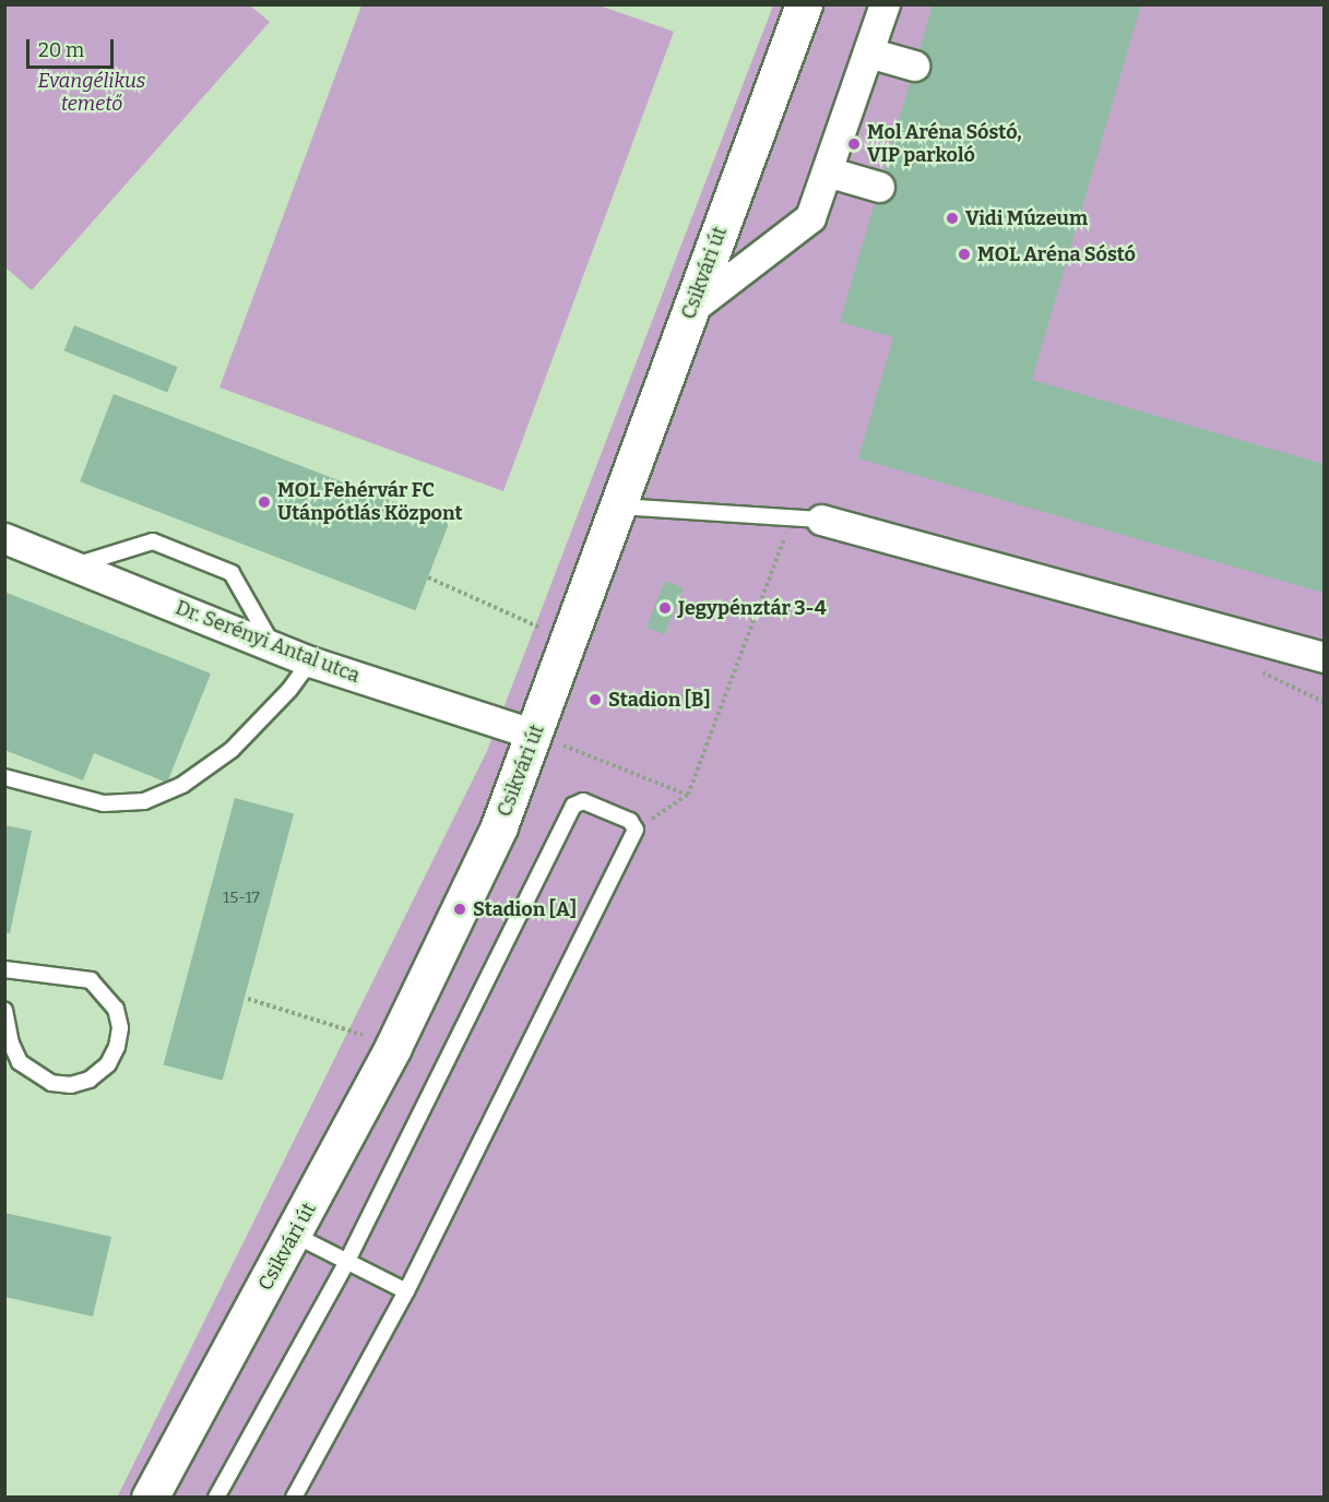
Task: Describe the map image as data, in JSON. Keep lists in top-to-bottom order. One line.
{"streets":{"street":["Csikvári út","Dr. Serényi Antal utca"]},"crossings":[["Csikvári út","Dr. Serényi Antal utca"]],"parks":["Evangélikus temető"],"places":["Mol Aréna Sóstó, VIP parkoló","Vidi Múzeum","MOL Aréna Sóstó","MOL Fehérvár FC Utánpótlás Központ","Jegypénztár 3-4","Stadion [B]","Stadion [A]"],"house_numbers":["15-17"],"scale_bar":"20 m"}
